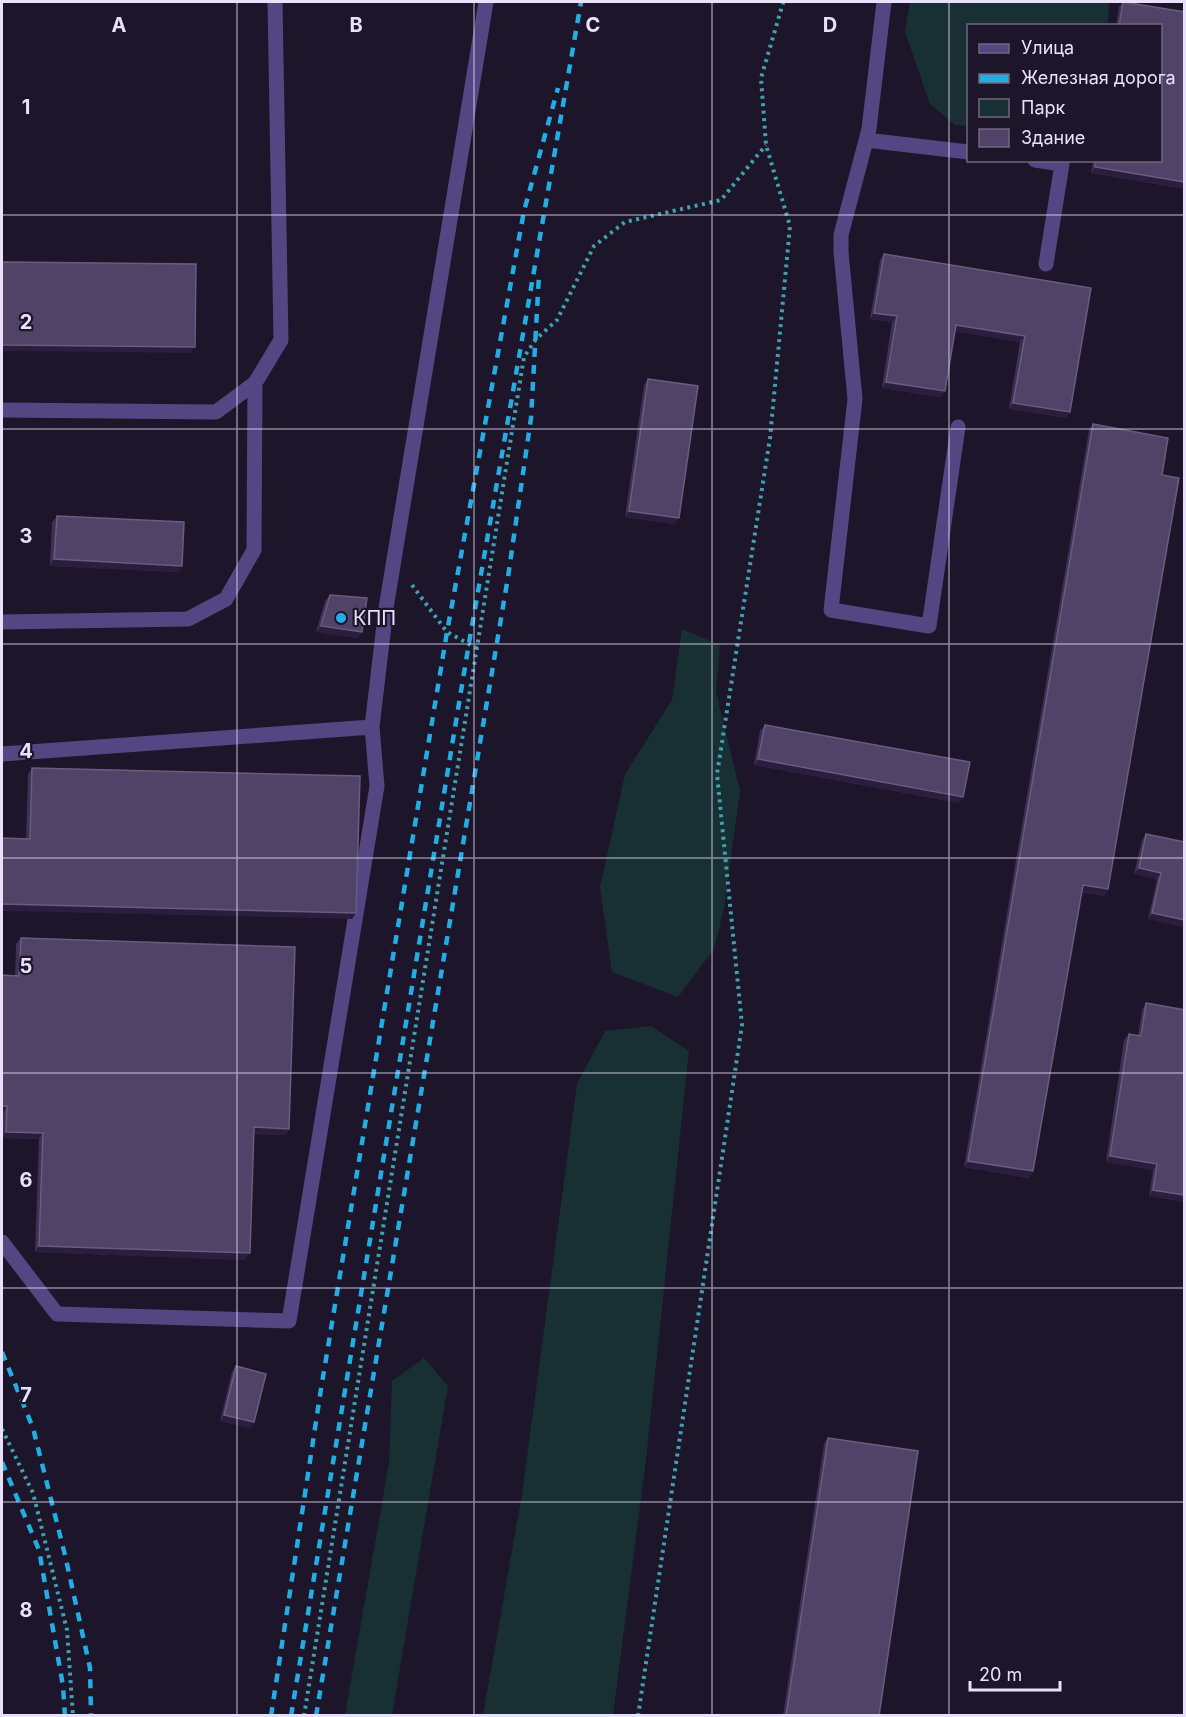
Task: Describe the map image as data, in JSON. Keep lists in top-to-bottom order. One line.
{"places":["КПП"],"legend":["Улица","Железная дорога","Парк","Здание"],"scale_bar":"20 m","grid":{"columns":["A","B","C","D"],"rows":["1","2","3","4","5","6","7","8"]}}
